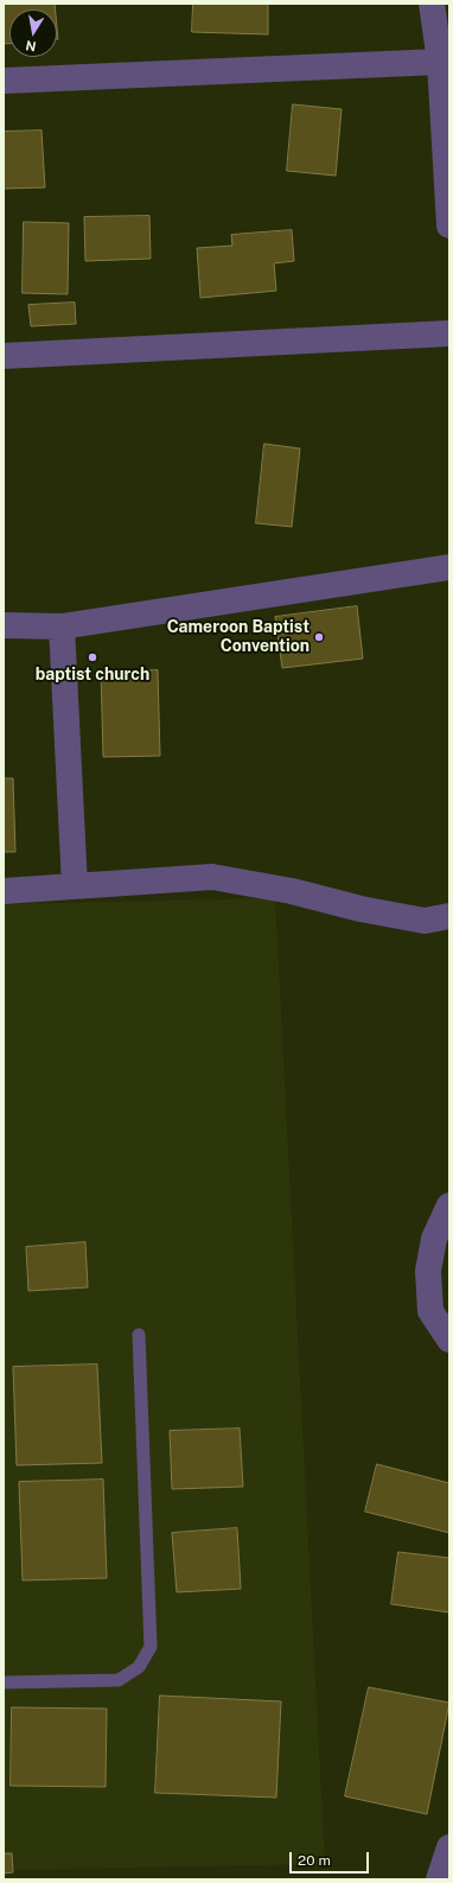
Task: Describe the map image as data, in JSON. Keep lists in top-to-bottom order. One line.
{"places":["Cameroon Baptist Convention","baptist church"],"scale_bar":"20 m","north":"bottom"}
